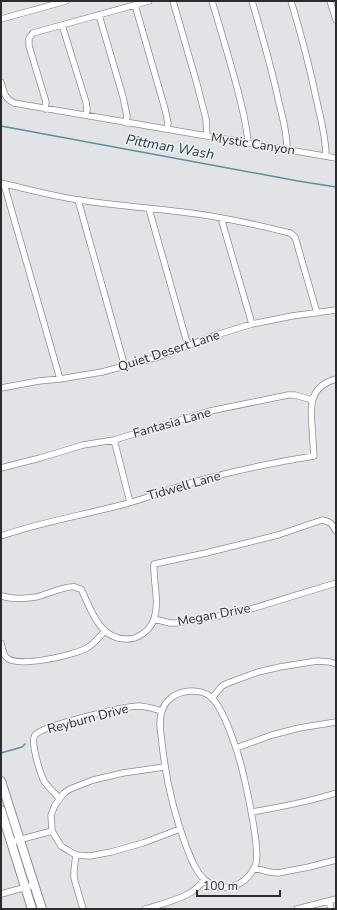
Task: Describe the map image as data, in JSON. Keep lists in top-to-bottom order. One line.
{"streets":{"street":["Mystic Canyon","Quiet Desert Lane","Fantasia Lane","Tidwell Lane","Megan Drive","Reyburn Drive"]},"crossings":[["Fantasia Lane","Tidwell Lane"]],"water":["Pittman Wash"],"scale_bar":"100 m"}
